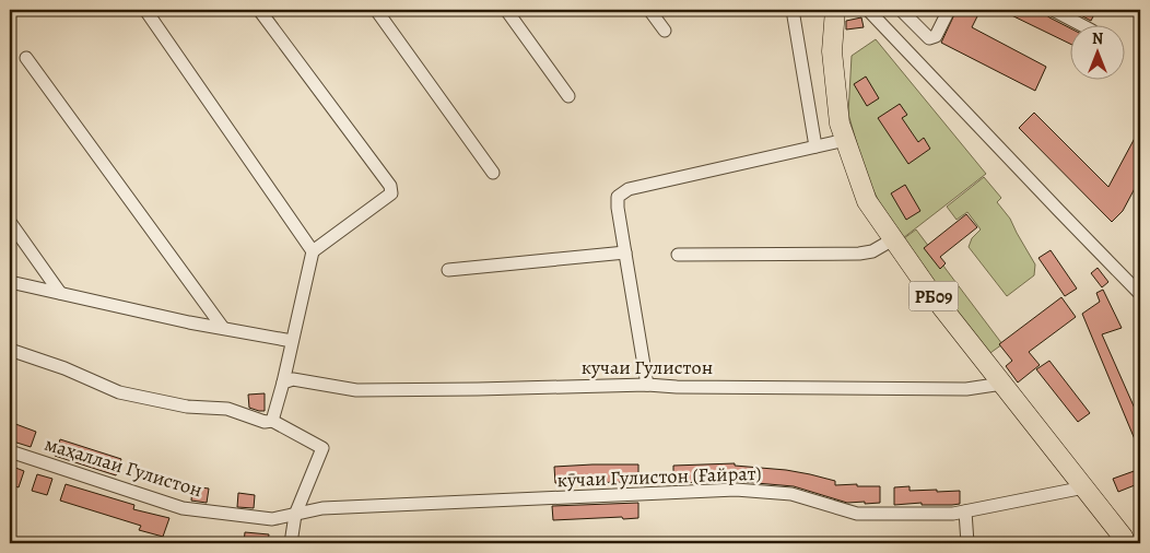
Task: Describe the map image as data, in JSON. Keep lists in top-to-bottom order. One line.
{"streets":{"highway":["РБ09"],"street":["кучаи Гулистон","маҳаллаи Гулистон","кӯчаи Гулистон (Ғайрат)"]},"crossings":[["РБ09","кучаи Гулистон"],["РБ09","кӯчаи Гулистон (Ғайрат)"],["маҳаллаи Гулистон","кӯчаи Гулистон (Ғайрат)"]],"north":"top"}
